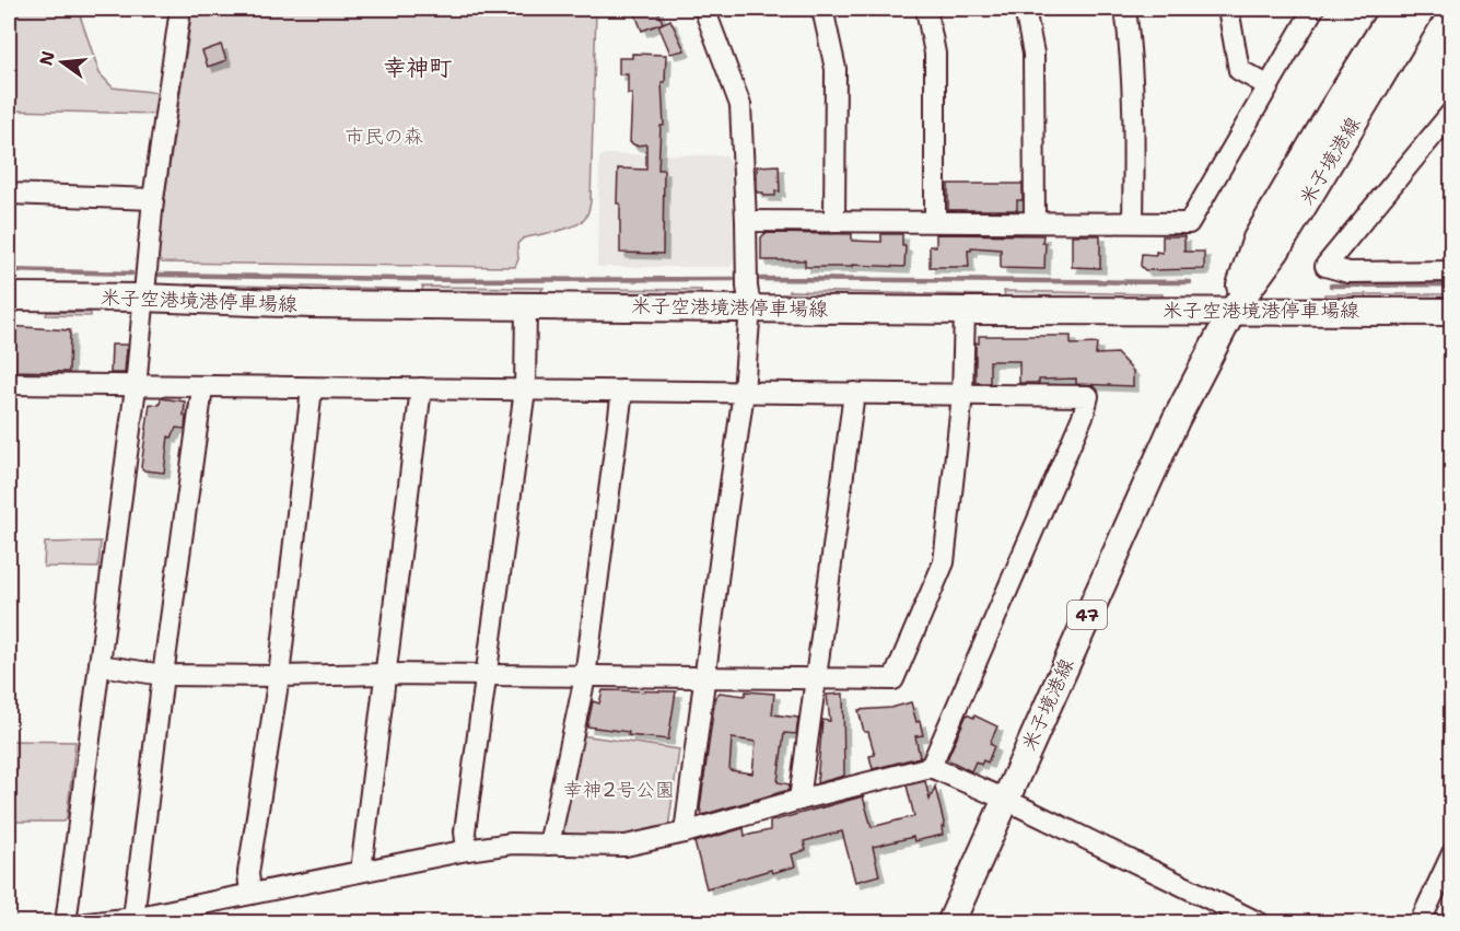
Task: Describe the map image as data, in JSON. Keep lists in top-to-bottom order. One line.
{"streets":{"main road":["米子境港線","米子空港境港停車場線","47"]},"crossings":[["米子境港線","米子空港境港停車場線"]],"districts":["幸神町"],"parks":["市民の森","幸神2号公園"],"north":"left"}
